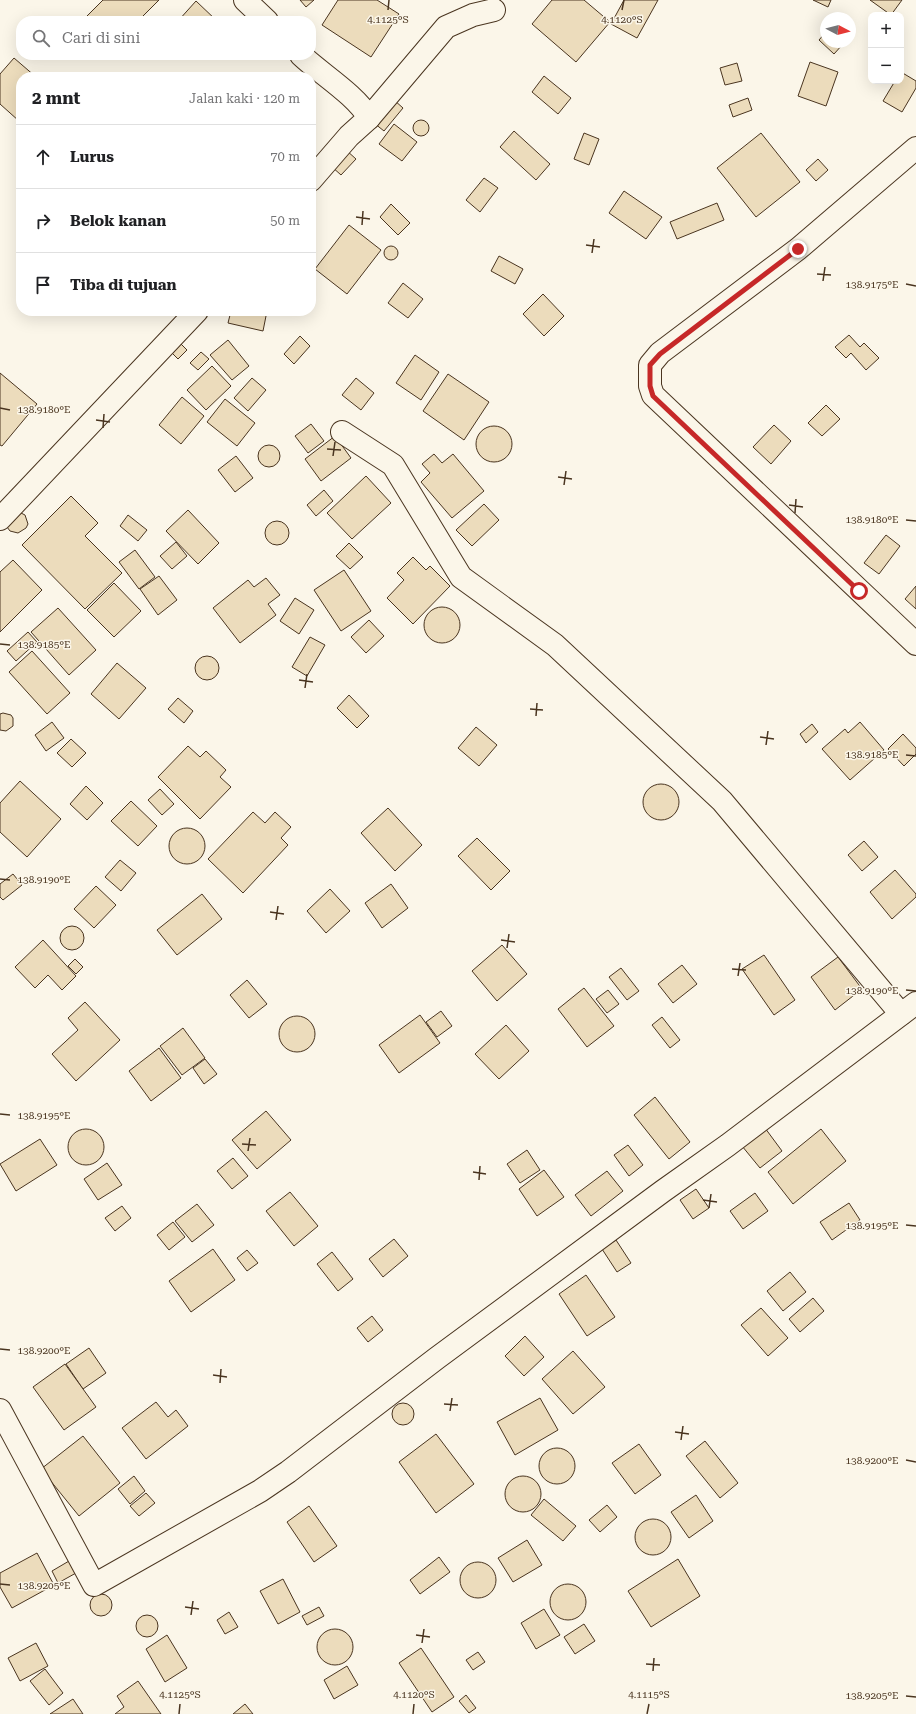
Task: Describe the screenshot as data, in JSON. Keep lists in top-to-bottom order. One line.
{"north":"right","page":{"map_buttons":["+","−"],"search":"Cari di sini","heading":["2 mnt","Jalan kaki · 120 m"],"list":[["Lurus","70 m"],["Belok kanan","50 m"],"Tiba di tujuan"]},"coordinates":["4.1125°S","4.1120°S","138.9175°E","138.9180°E","138.9185°E","138.9190°E","138.9195°E","138.9200°E","138.9205°E","4.1115°S"]}
